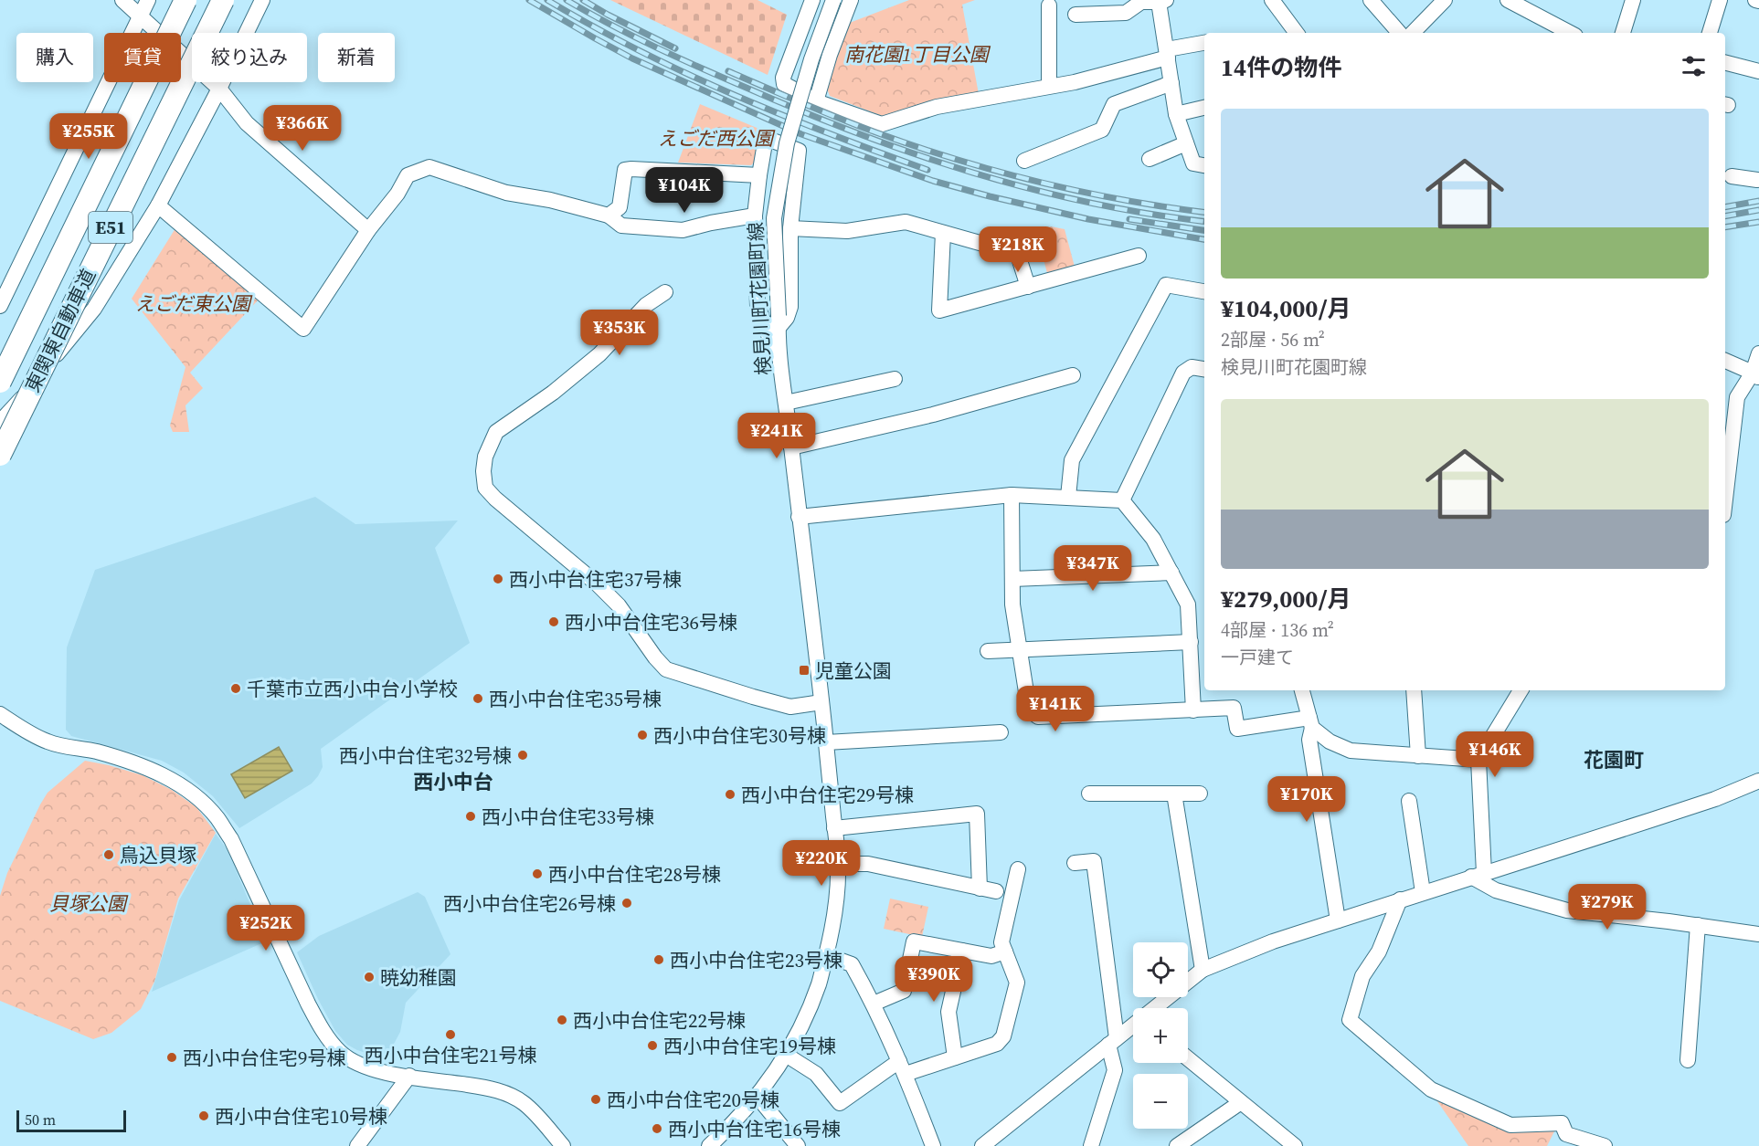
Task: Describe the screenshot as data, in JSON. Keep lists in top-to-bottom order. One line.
{"streets":{"highway":["E51","東関東自動車道"],"street":["検見川町花園町線"]},"districts":["花園町","西小中台"],"parks":["南花園1丁目公園","えごだ西公園","えごだ東公園","貝塚公園"],"places":{"other":["西小中台住宅37号棟","西小中台住宅36号棟","千葉市立西小中台小学校","西小中台住宅35号棟","西小中台住宅30号棟","西小中台住宅32号棟","西小中台住宅29号棟","西小中台住宅33号棟","鳥込貝塚","西小中台住宅28号棟","西小中台住宅26号棟","西小中台住宅23号棟","暁幼稚園","西小中台住宅22号棟","西小中台住宅21号棟","西小中台住宅19号棟","西小中台住宅9号棟","西小中台住宅20号棟","西小中台住宅10号棟","西小中台住宅16号棟"],"transit":["児童公園"]},"scale_bar":"50 m","page":{"chip":["購入","賃貸","絞り込み","新着"],"heading":"14件の物件","list":[{"name":"¥104,000/月","note":"2部屋 · 56 m² · 検見川町花園町線"},{"name":"¥279,000/月","note":"4部屋 · 136 m² · 一戸建て"}],"price":["¥366K","¥255K","¥104K","¥218K","¥353K","¥241K","¥347K","¥141K","¥146K","¥170K","¥220K","¥279K","¥252K","¥390K"],"map_buttons":["+","−"],"scale":"50 m"}}
